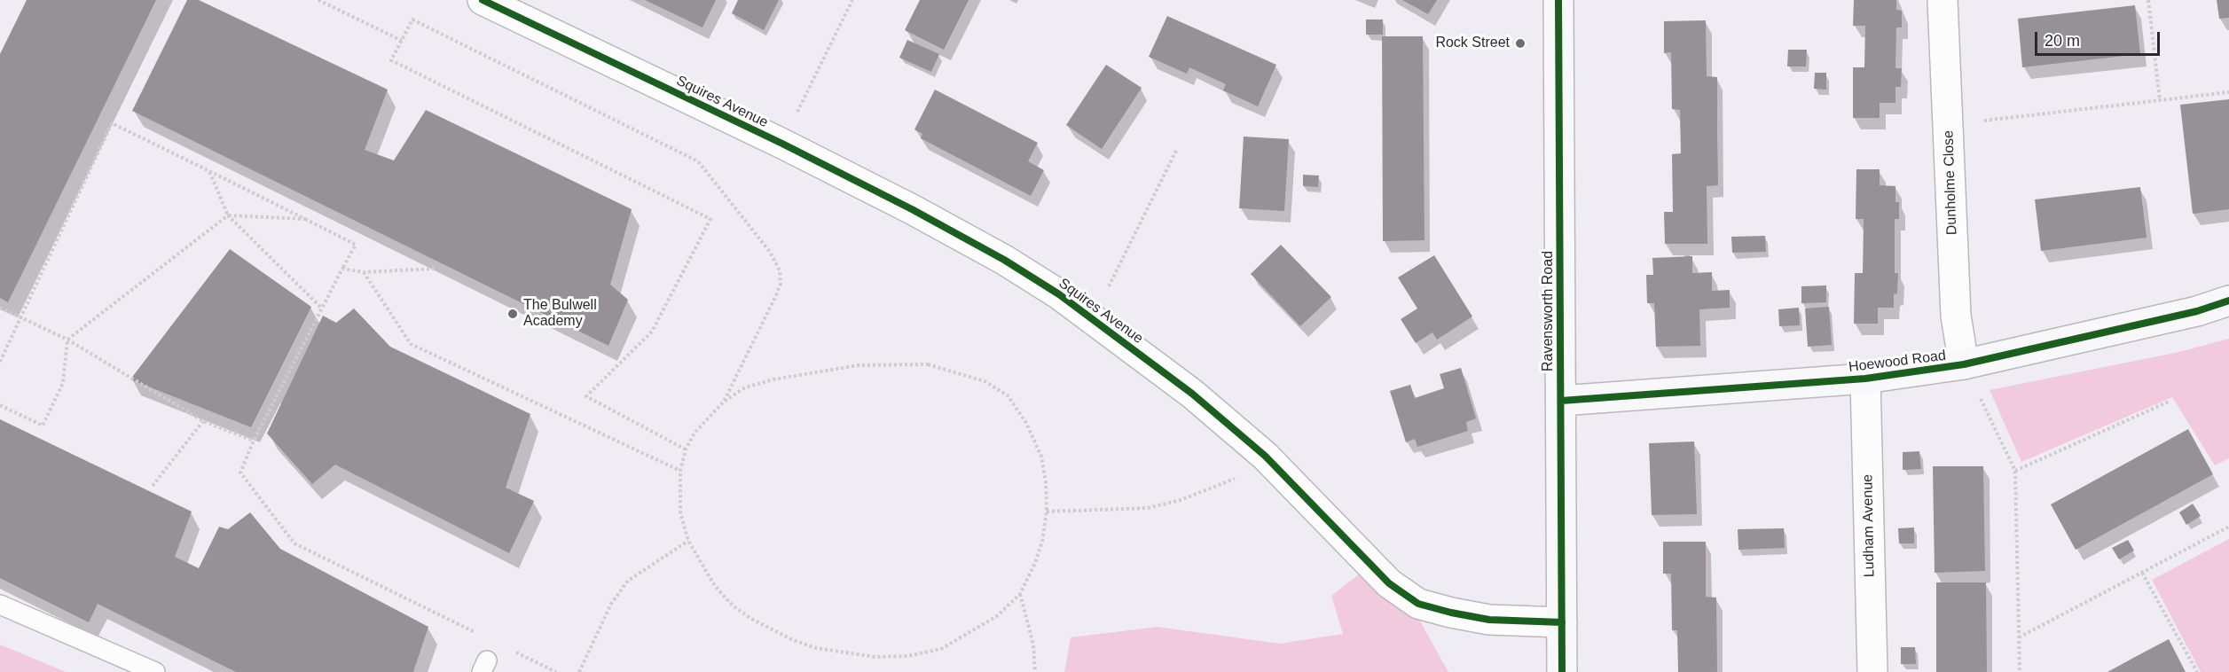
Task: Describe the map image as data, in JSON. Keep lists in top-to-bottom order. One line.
{"streets":{"street":["Squires Avenue","Dunholme Close","Ravensworth Road","Hoewood Road","Ludham Avenue"]},"crossings":[["Squires Avenue","Ravensworth Road"],["Dunholme Close","Hoewood Road"],["Ravensworth Road","Hoewood Road"],["Hoewood Road","Ludham Avenue"]],"places":["Rock Street","The Bulwell Academy"],"scale_bar":"20 m"}
